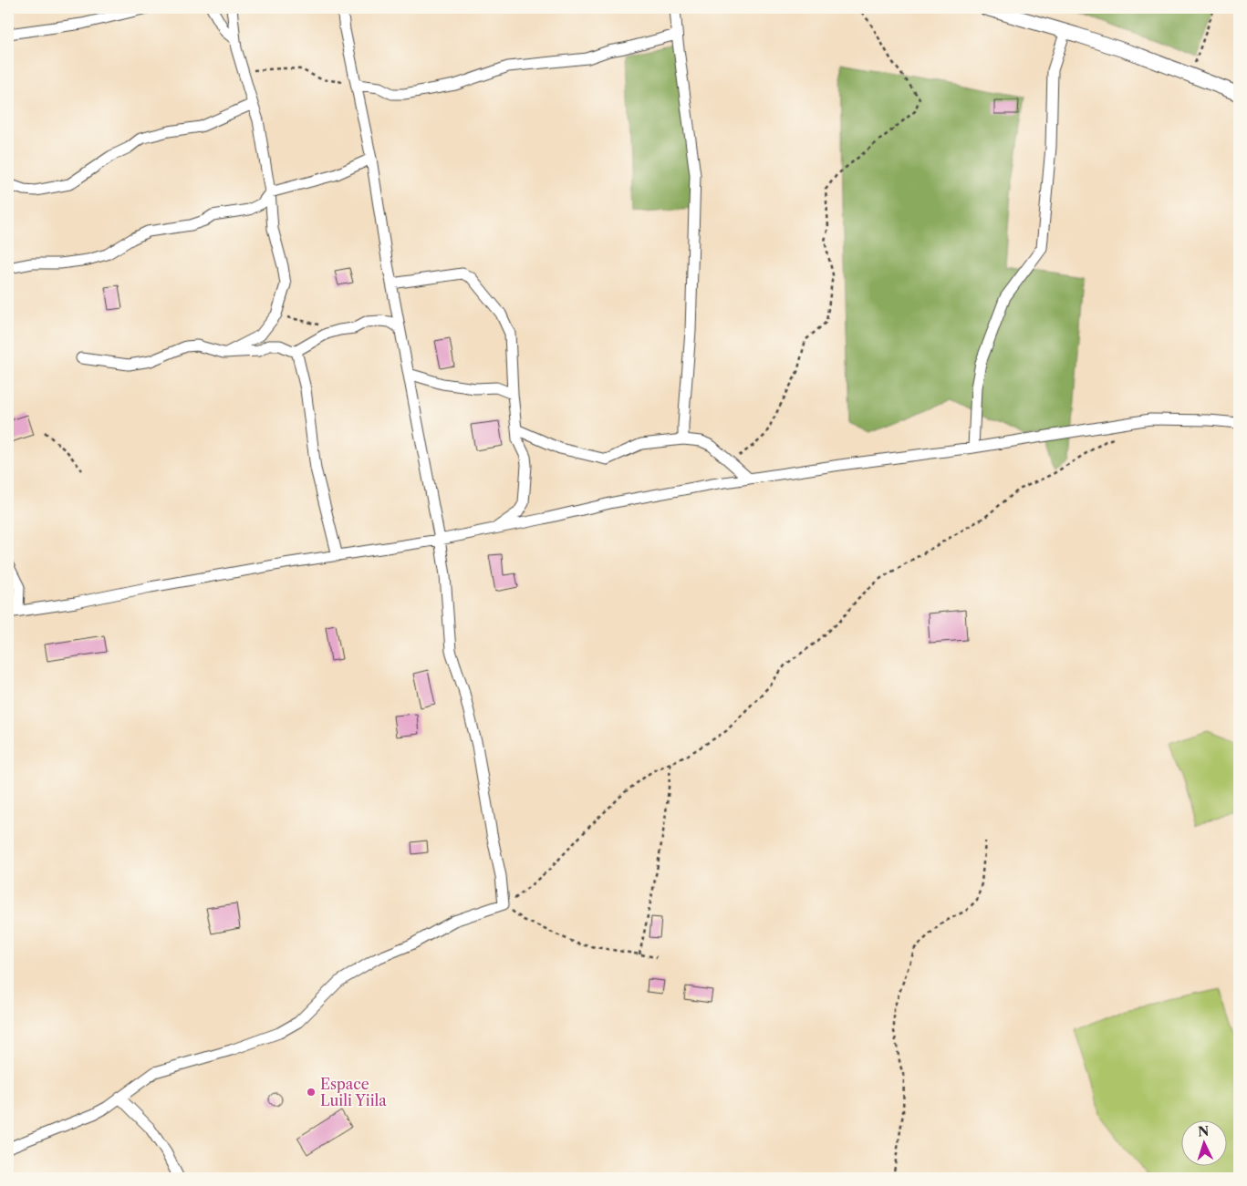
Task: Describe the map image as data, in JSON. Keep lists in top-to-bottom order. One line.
{"places":["Espace Luili Yiila"],"north":"top"}
